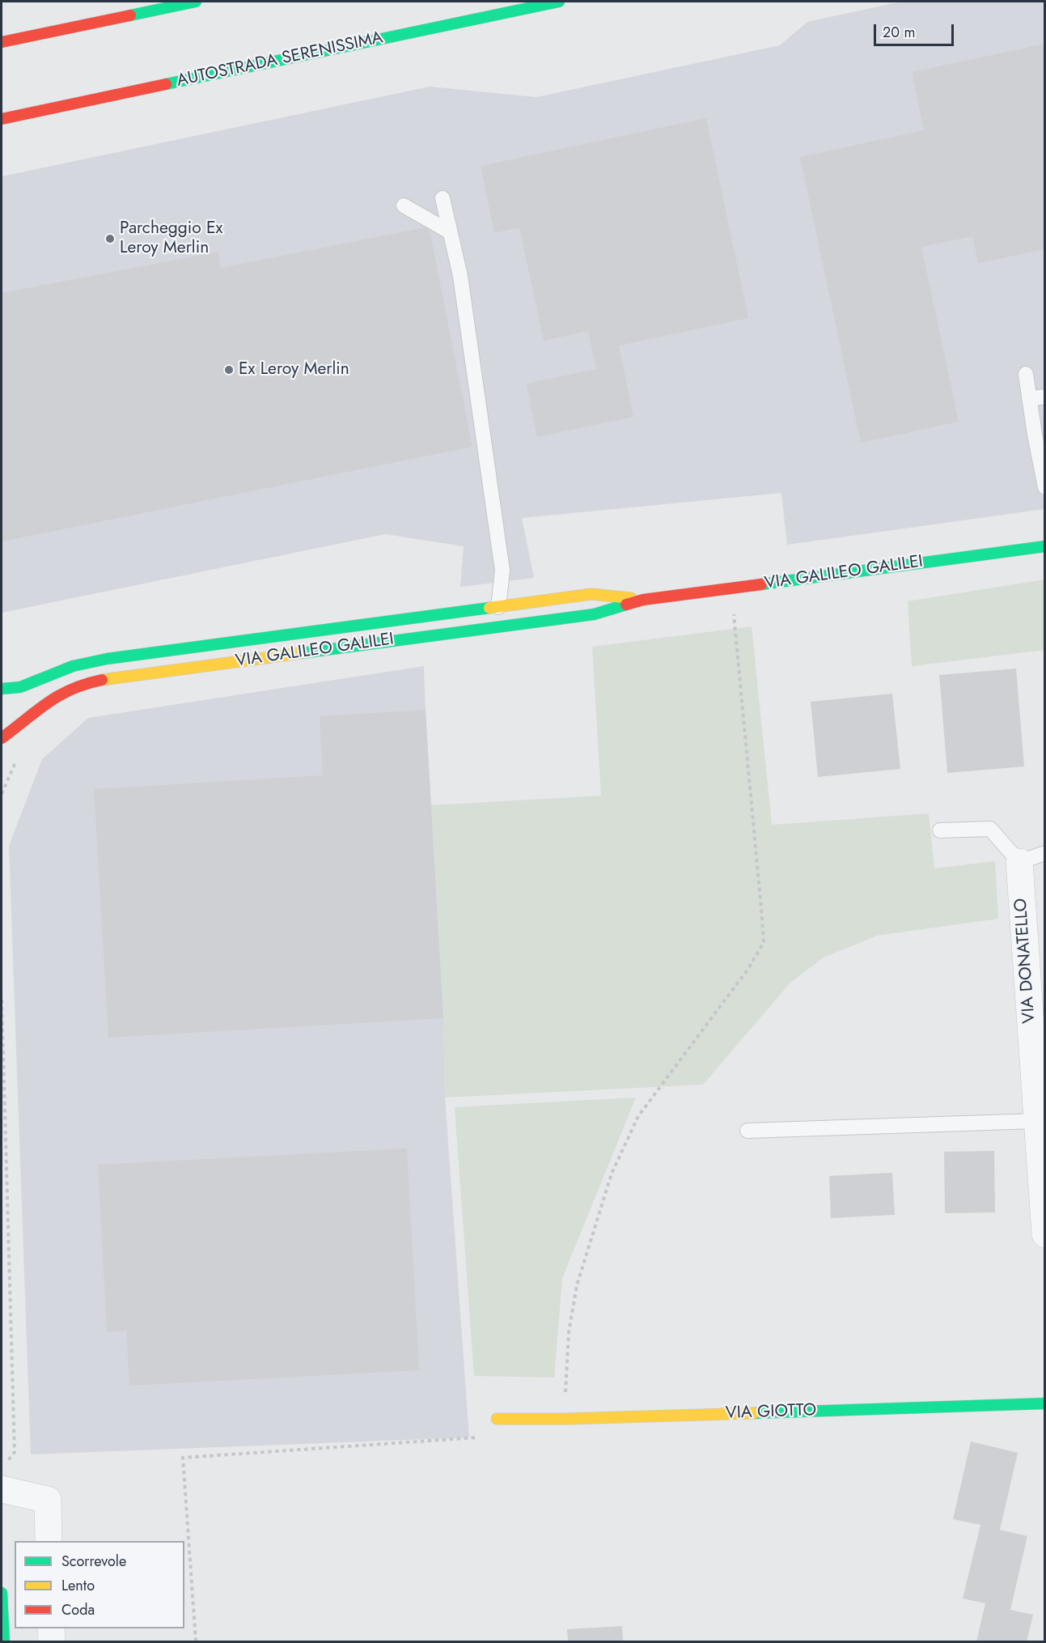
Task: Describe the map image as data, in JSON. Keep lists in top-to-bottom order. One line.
{"streets":{"main road":["AUTOSTRADA SERENISSIMA","VIA GALILEO GALILEI","VIA GIOTTO"],"street":["VIA DONATELLO"]},"places":["Parcheggio Ex Leroy Merlin","Ex Leroy Merlin"],"legend":["Scorrevole","Lento","Coda"],"scale_bar":"20 m"}
